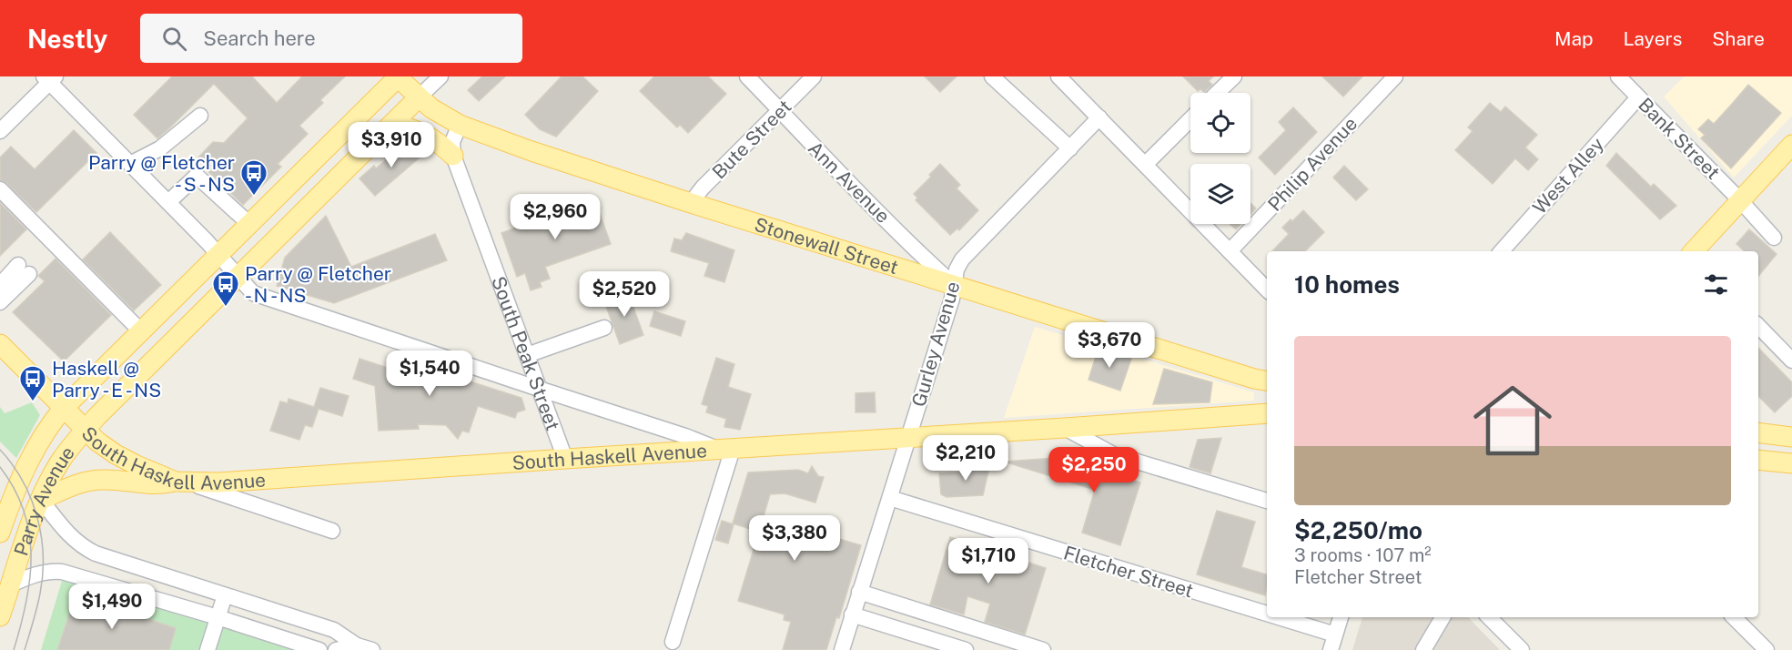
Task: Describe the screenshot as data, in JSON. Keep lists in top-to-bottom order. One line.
{"streets":{"main road":["Stonewall Street","South Haskell Avenue","Parry Avenue"],"street":["Bank Street","Bute Street","Philip Avenue","West Alley","Ann Avenue","Gurley Avenue","South Peak Street","Fletcher Street"]},"crossings":[["Bank Street","West Alley"],["Bute Street","Ann Avenue"],["Bute Street","Stonewall Street"],["Ann Avenue","Stonewall Street"],["Ann Avenue","Gurley Avenue"],["Stonewall Street","Gurley Avenue"],["Stonewall Street","South Peak Street"],["Stonewall Street","Parry Avenue"],["Gurley Avenue","South Haskell Avenue"],["Gurley Avenue","Fletcher Street"],["South Peak Street","South Haskell Avenue"],["South Haskell Avenue","Parry Avenue"]],"places":{"bus stop":["Parry @ Fletcher - S - NS","Parry @ Fletcher - N - NS","Haskell @ Parry - E - NS"]},"page":{"header":"Nestly","search":"Search here","nav":["Map","Layers","Share"],"price":["$3,910","$2,960","$2,520","$3,670","$1,540","$2,210","$2,250","$3,380","$1,710","$1,490"],"heading":"10 homes","list":[{"name":"$2,250/mo","note":"3 rooms · 107 m² · Fletcher Street"}]}}
